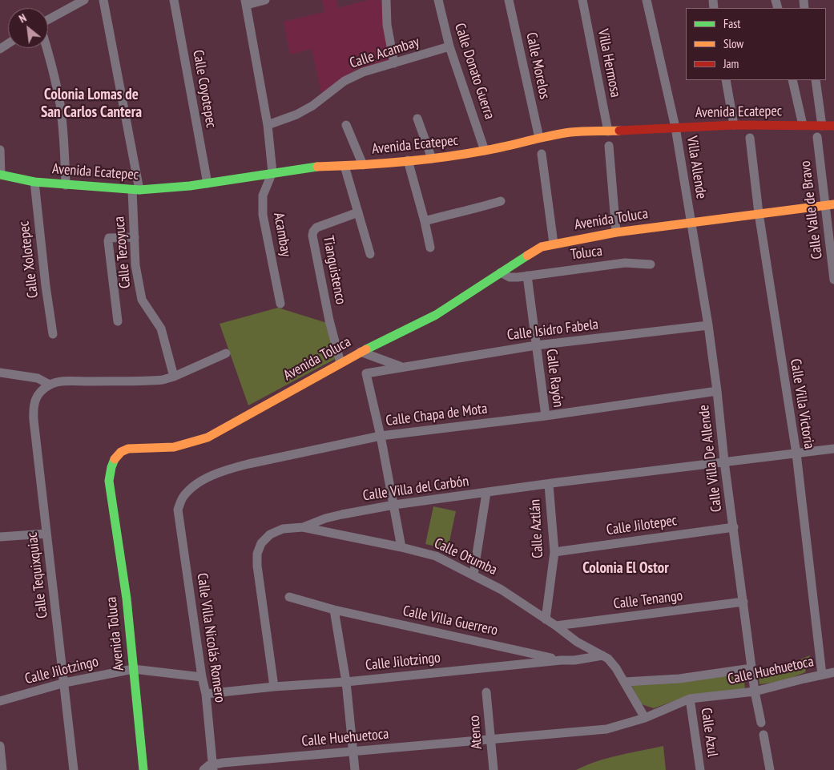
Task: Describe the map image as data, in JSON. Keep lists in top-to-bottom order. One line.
{"streets":{"street":["Calle Acambay","Villa Hermosa","Calle Morelos","Calle Donato Guerra","Calle Coyotepec","Avenida Ecatepec","Villa Allende","Calle Valle de Bravo","Avenida Toluca","Acambay","Calle Tezoyuca","Toluca","Calle Xolotepec","Tianguistenco","Calle Isidro Fabela","Calle Rayón","Calle Villa Victoria","Calle Chapa de Mota","Calle Villa De Allende","Calle Villa del Carbón","Calle Jilotepec","Calle Aztlán","Calle Otumba","Calle Tequixquiac","Calle Tenango","Calle Villa Guerrero","Calle Villa Nicolás Romero","Calle Jilotzingo","Calle Huehuetoca","Atenco","Calle Azul"]},"crossings":[["Calle Acambay","Calle Donato Guerra"],["Villa Hermosa","Avenida Ecatepec"],["Calle Morelos","Avenida Ecatepec"],["Calle Donato Guerra","Avenida Ecatepec"],["Calle Coyotepec","Avenida Ecatepec"],["Avenida Ecatepec","Villa Allende"],["Avenida Ecatepec","Acambay"],["Avenida Ecatepec","Calle Tezoyuca"],["Avenida Ecatepec","Calle Xolotepec"],["Villa Allende","Avenida Toluca"],["Villa Allende","Calle Villa De Allende"],["Calle Valle de Bravo","Avenida Toluca"],["Avenida Toluca","Tianguistenco"],["Avenida Toluca","Calle Isidro Fabela"],["Avenida Toluca","Calle Villa Victoria"],["Avenida Toluca","Calle Villa De Allende"],["Avenida Toluca","Calle Jilotzingo"],["Toluca","Calle Rayón"],["Calle Isidro Fabela","Calle Rayón"],["Calle Isidro Fabela","Calle Chapa de Mota"],["Calle Isidro Fabela","Calle Villa De Allende"],["Calle Rayón","Calle Chapa de Mota"],["Calle Villa Victoria","Calle Villa del Carbón"],["Calle Villa Victoria","Calle Huehuetoca"],["Calle Chapa de Mota","Calle Villa De Allende"],["Calle Chapa de Mota","Calle Villa Nicolás Romero"],["Calle Villa De Allende","Calle Villa del Carbón"],["Calle Villa De Allende","Calle Jilotepec"],["Calle Villa De Allende","Calle Tenango"],["Calle Villa De Allende","Calle Huehuetoca"],["Calle Villa del Carbón","Calle Aztlán"],["Calle Villa del Carbón","Calle Otumba"],["Calle Villa del Carbón","Calle Jilotzingo"],["Calle Jilotepec","Calle Aztlán"],["Calle Aztlán","Calle Otumba"],["Calle Otumba","Calle Tenango"],["Calle Otumba","Calle Jilotzingo"],["Calle Otumba","Calle Huehuetoca"],["Calle Tequixquiac","Calle Jilotzingo"],["Calle Villa Guerrero","Calle Jilotzingo"],["Calle Villa Nicolás Romero","Calle Jilotzingo"],["Calle Villa Nicolás Romero","Calle Huehuetoca"],["Calle Huehuetoca","Atenco"],["Calle Huehuetoca","Calle Azul"]],"districts":["Colonia Lomas de San Carlos Cantera","Colonia El Ostor"],"legend":["Fast","Slow","Jam"],"north":"top left"}
